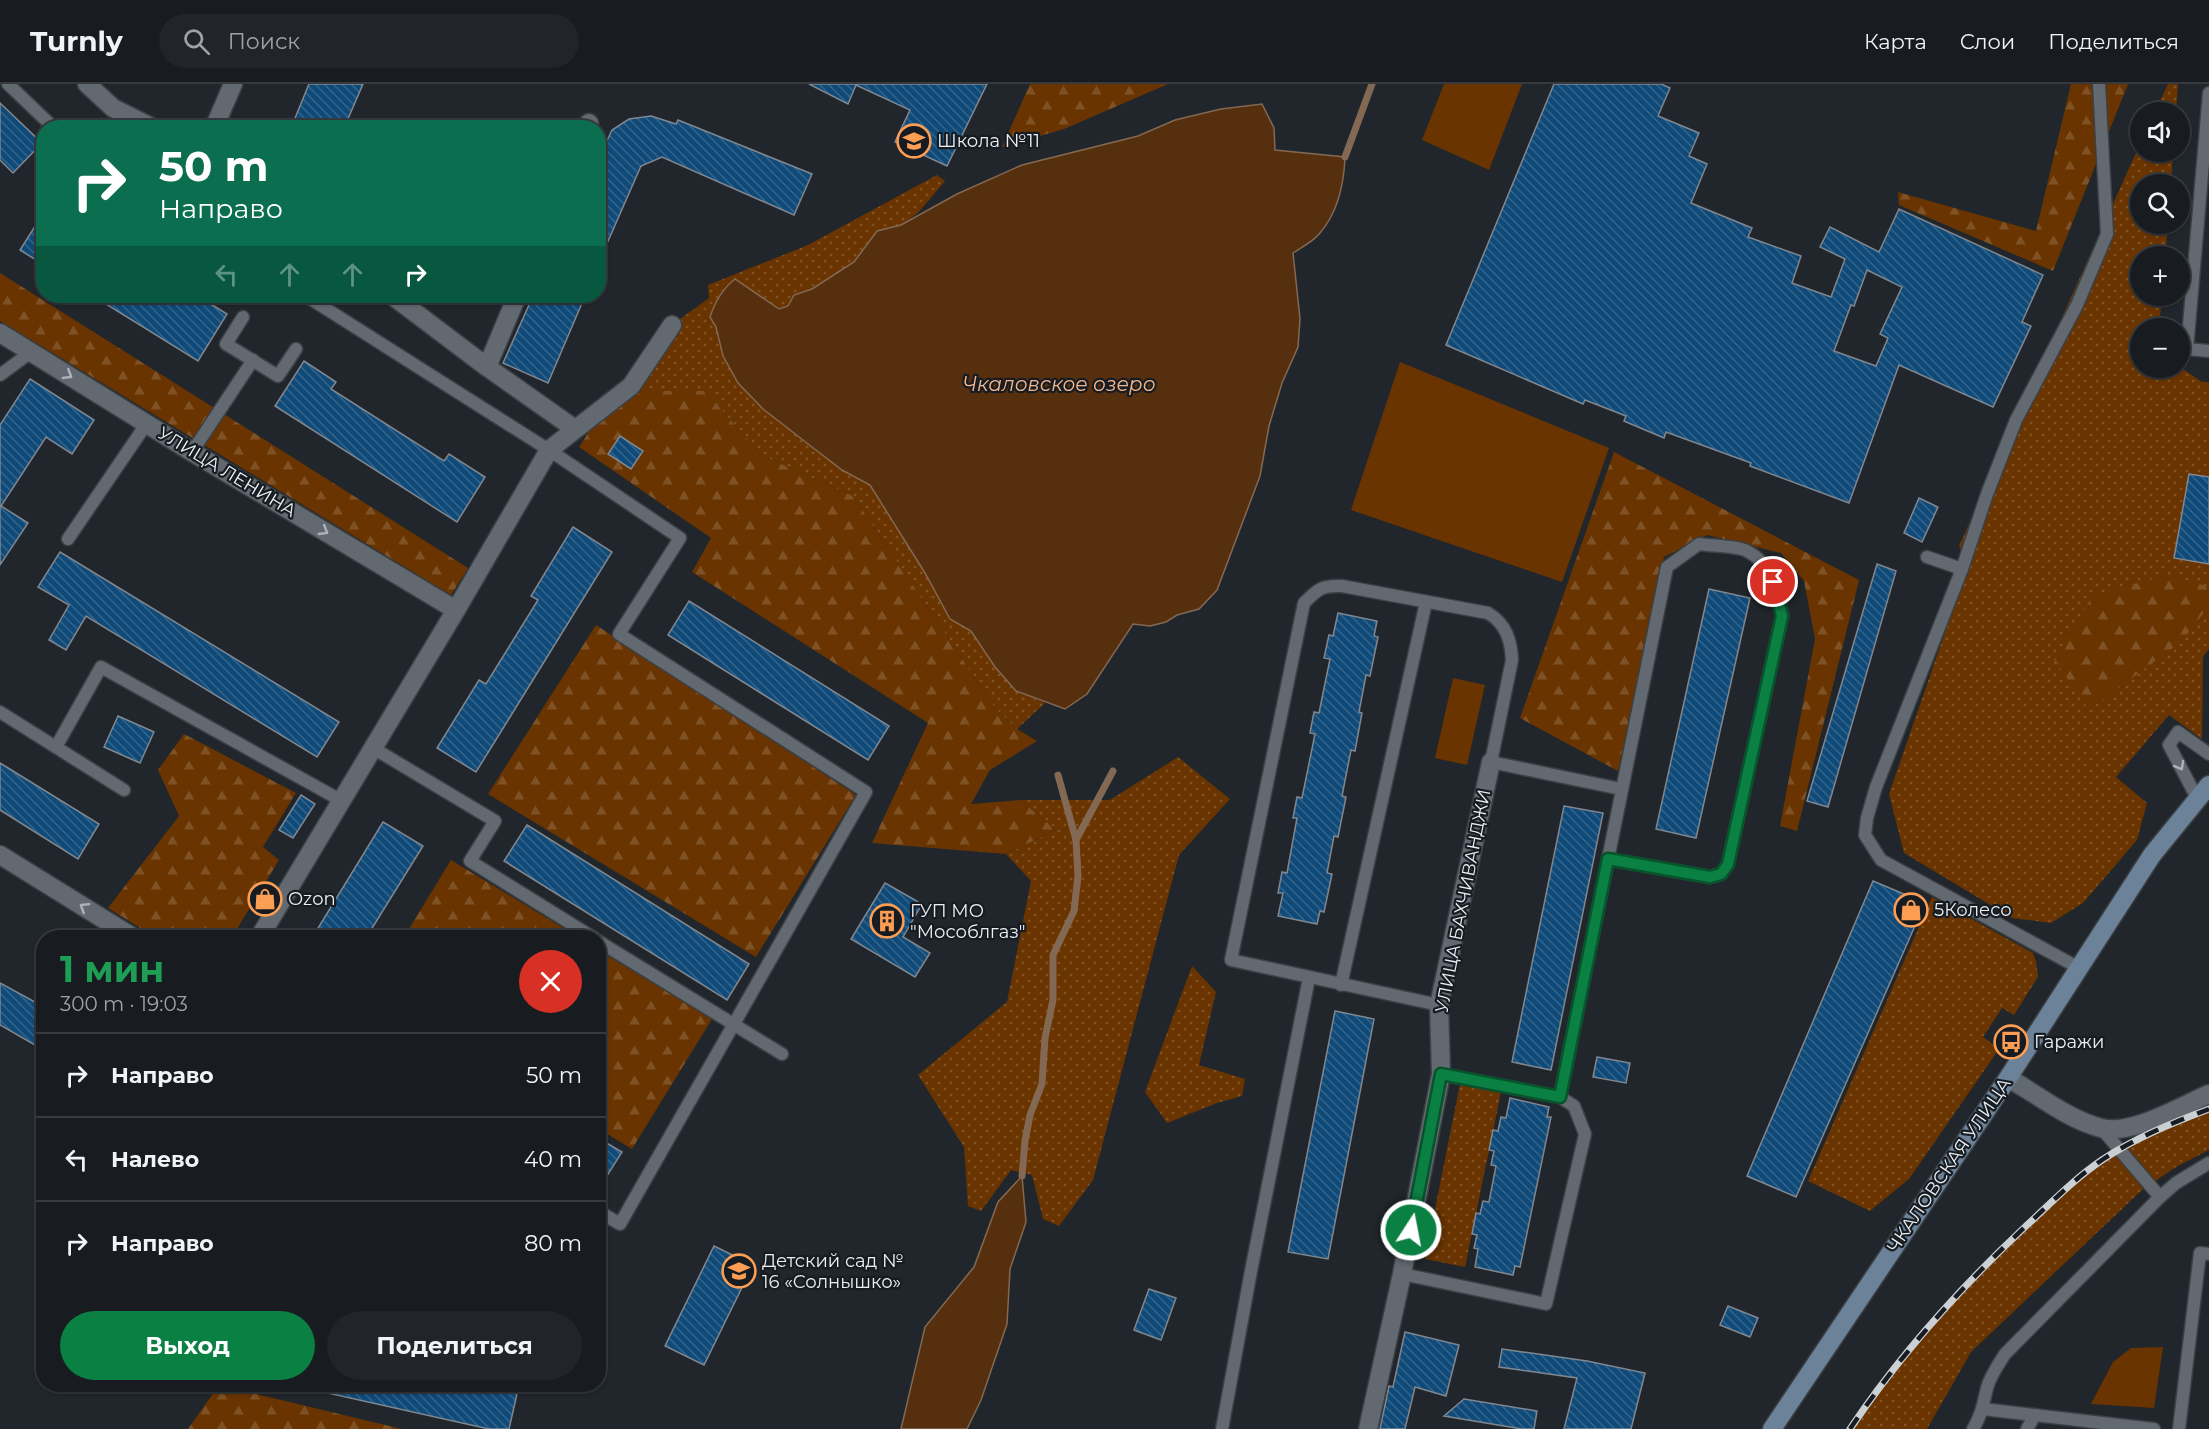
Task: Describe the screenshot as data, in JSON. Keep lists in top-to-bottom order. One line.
{"streets":{"main road":["ЧКАЛОВСКАЯ УЛИЦА"],"street":["УЛИЦА ЛЕНИНА","УЛИЦА БАХЧИВАНДЖИ"]},"one_way":["УЛИЦА ЛЕНИНА"],"water":["Чкаловское озеро"],"places":{"school or university":["Школа №11","Детский сад № 16 «Солнышко»"],"shop":["Ozon","5Колесо"],"building":["ГУП МО \"Мособлгаз\""],"bus stop":["Гаражи"]},"page":{"header":"Turnly","search":"Поиск","nav":["Карта","Слои","Поделиться"],"map_buttons":["+","−"],"turn":["50 m","Направо"],"heading":["1 мин","300 m · 19:03"],"list":[{"name":"Направо","value":"50 m"},{"name":"Налево","value":"40 m"},{"name":"Направо","value":"80 m"}],"buttons":["Выход","Поделиться"]}}
